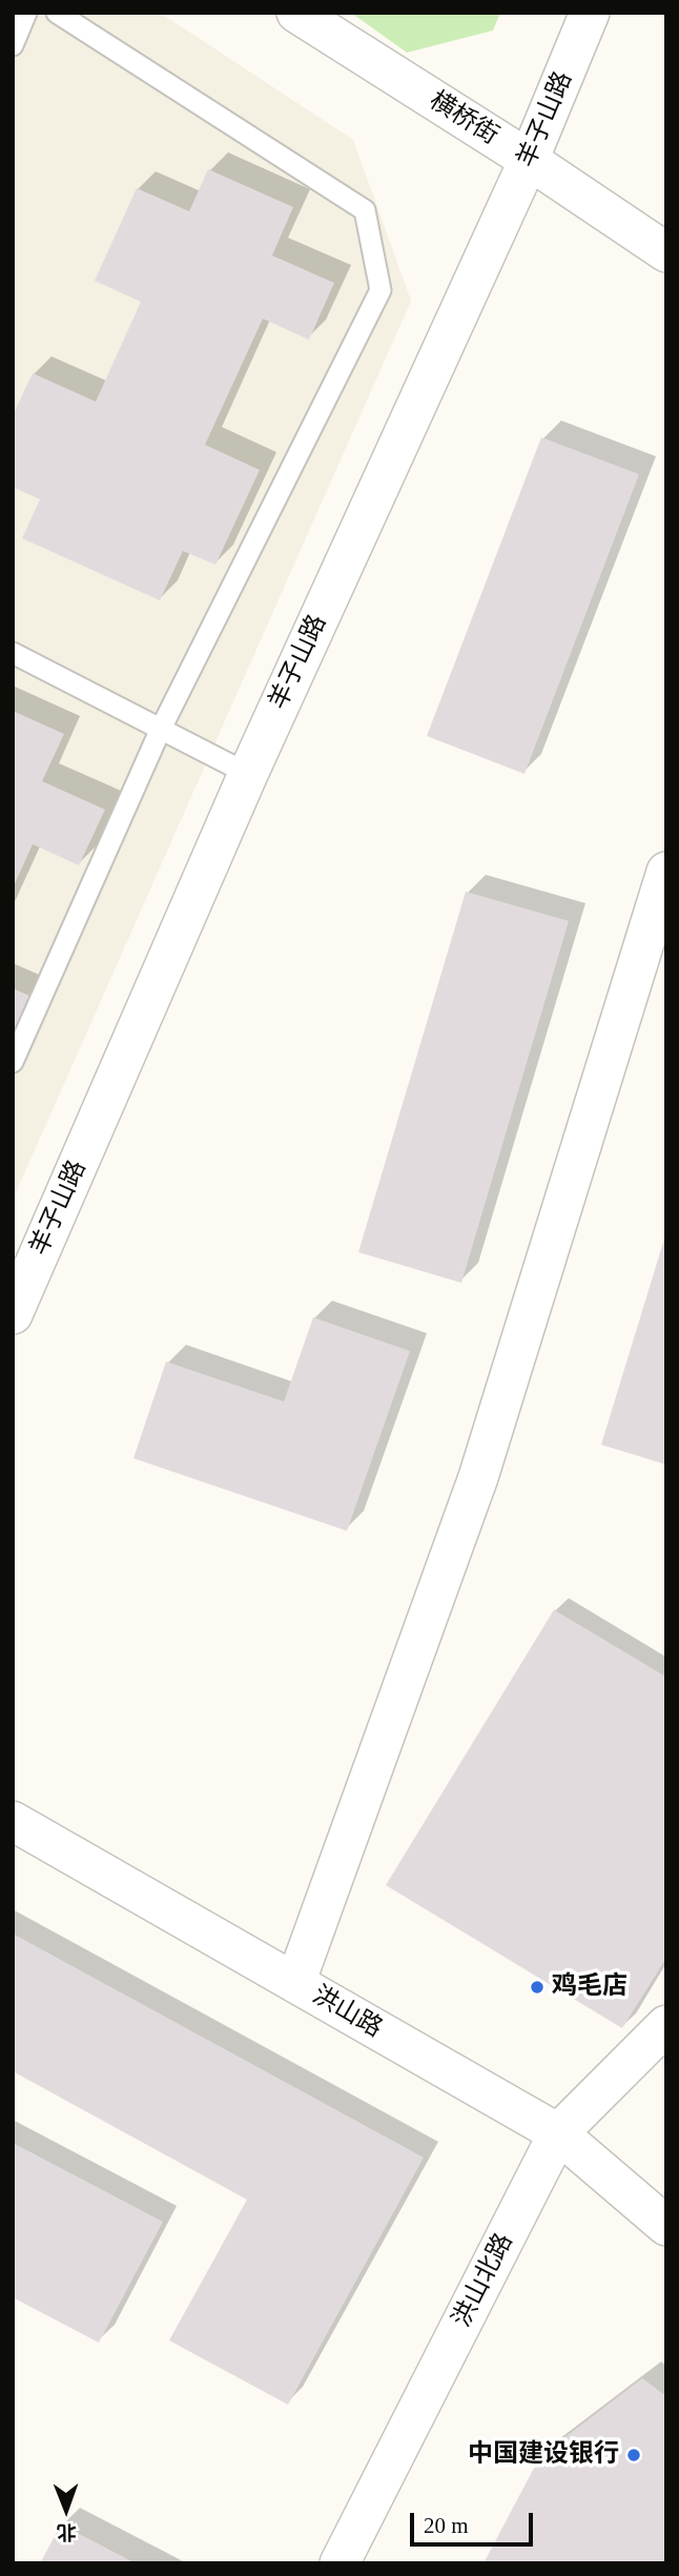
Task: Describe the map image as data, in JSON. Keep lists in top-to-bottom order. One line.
{"streets":{"street":["横桥街","羊子山路","洪山路","洪山北路"]},"crossings":[["横桥街","羊子山路"],["洪山路","洪山北路"]],"places":["鸡毛店","中国建设银行"],"scale_bar":"20 m","north":"bottom"}
